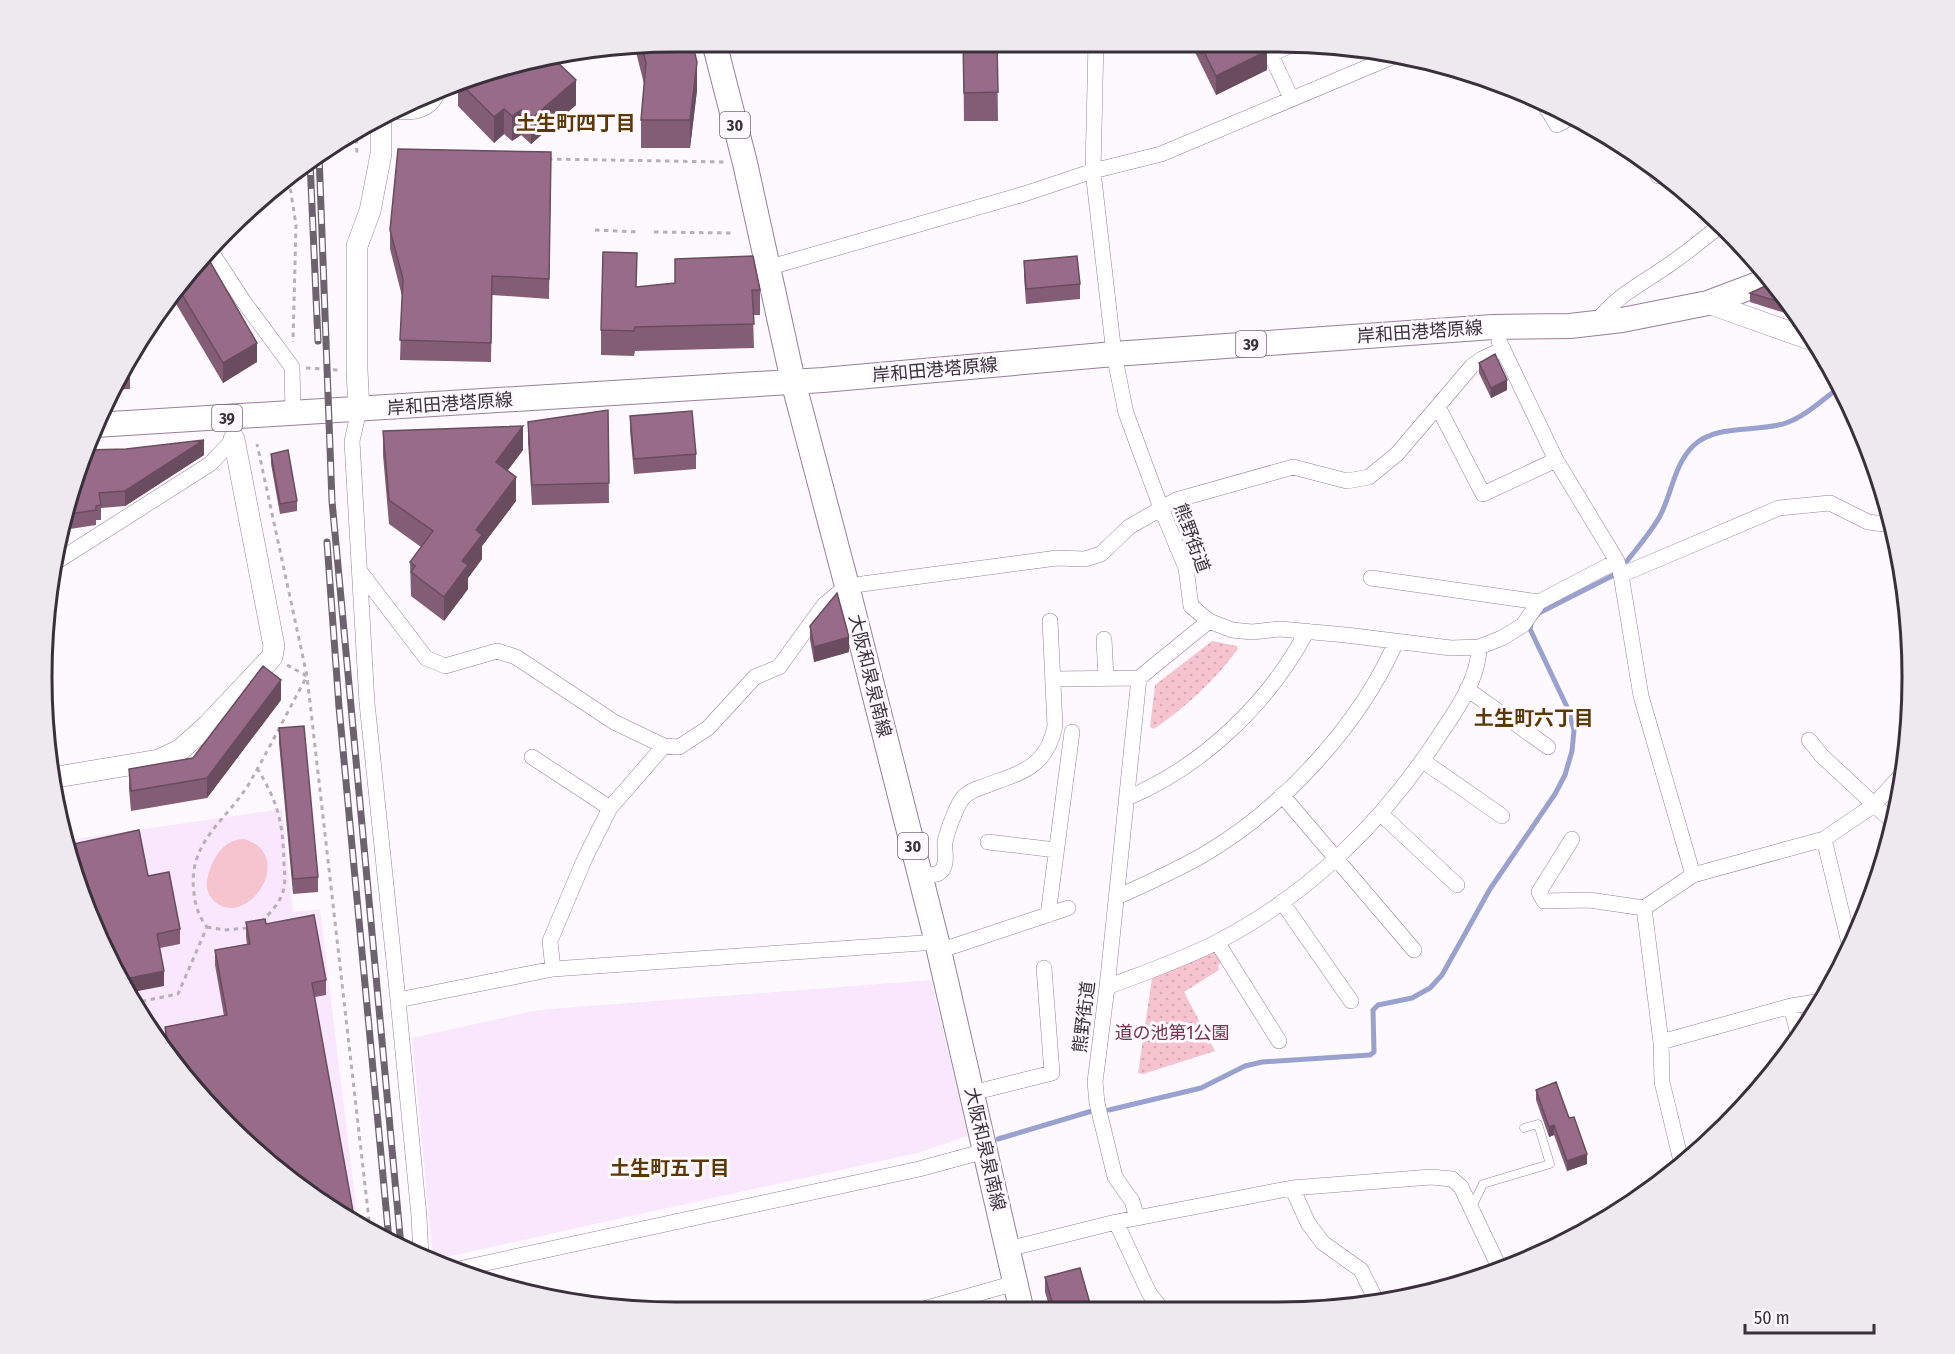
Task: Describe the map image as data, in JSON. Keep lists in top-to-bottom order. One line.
{"streets":{"main road":["30","岸和田港塔原線","39","大阪和泉泉南線"],"street":["熊野街道"]},"crossings":[["岸和田港塔原線","熊野街道"],["岸和田港塔原線","大阪和泉泉南線"]],"districts":["土生町四丁目","土生町六丁目","土生町五丁目"],"parks":["道の池第1公園"],"scale_bar":"50 m"}
